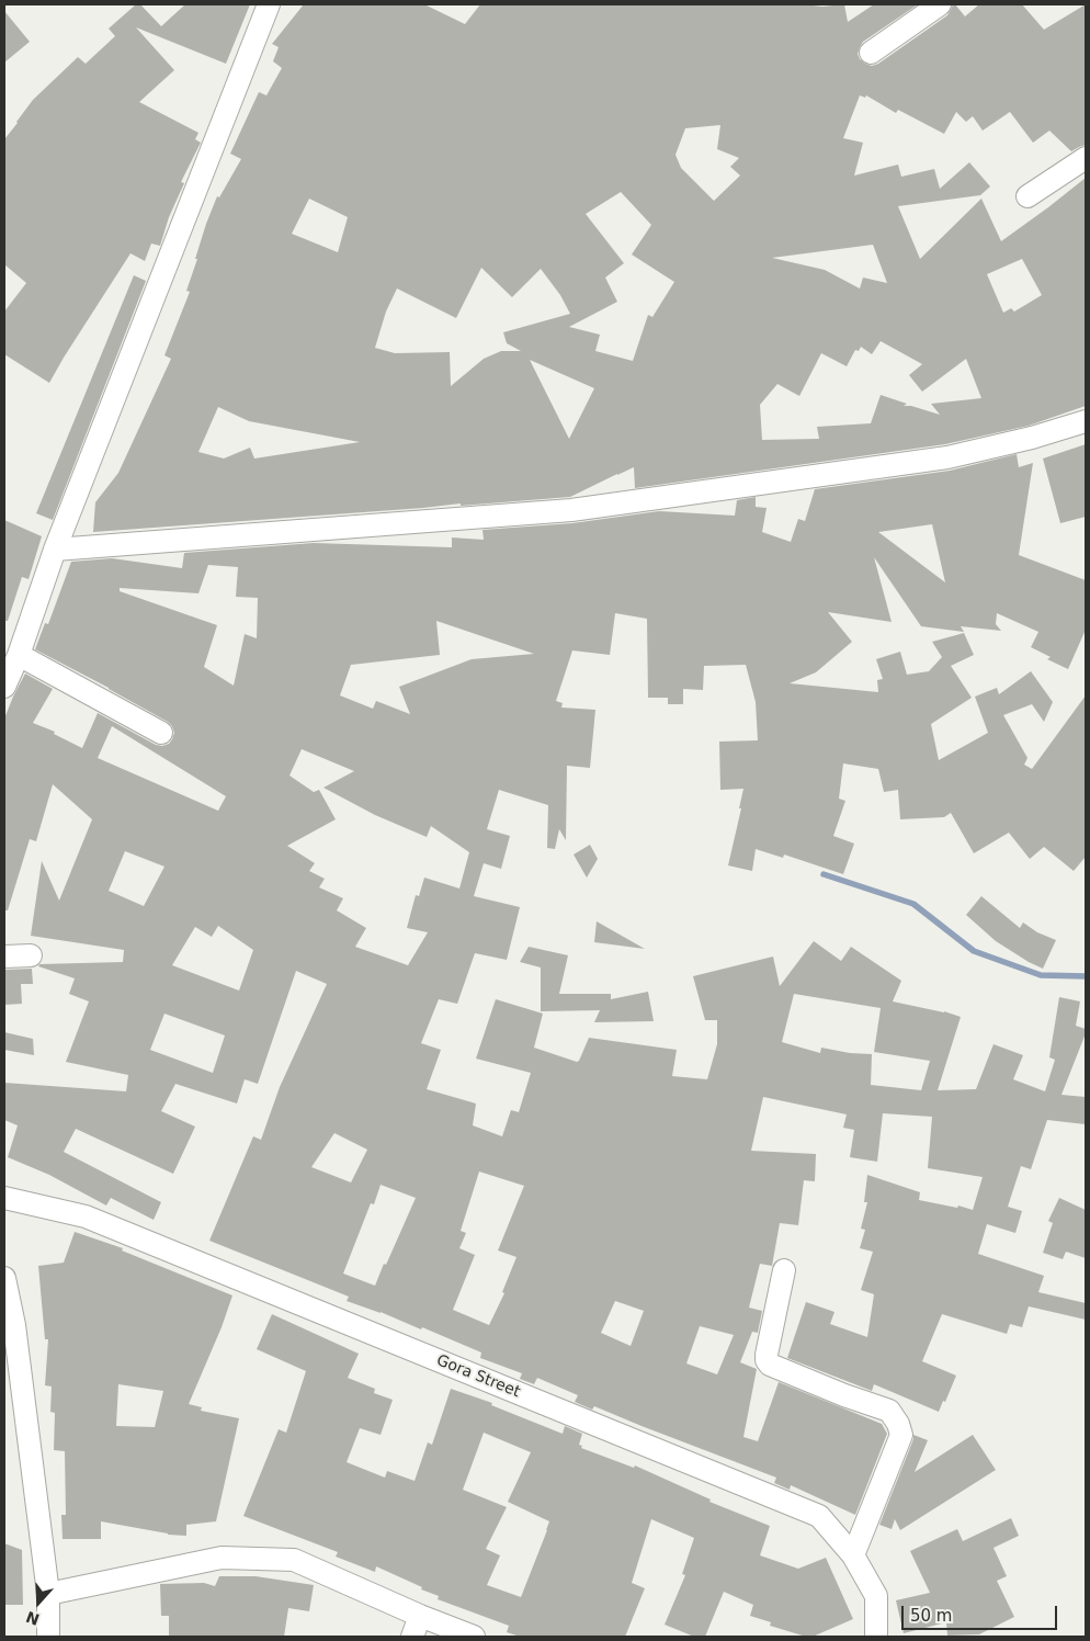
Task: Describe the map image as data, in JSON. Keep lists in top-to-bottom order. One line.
{"streets":{"street":["Gora Street"]},"scale_bar":"50 m","north":"bottom"}
